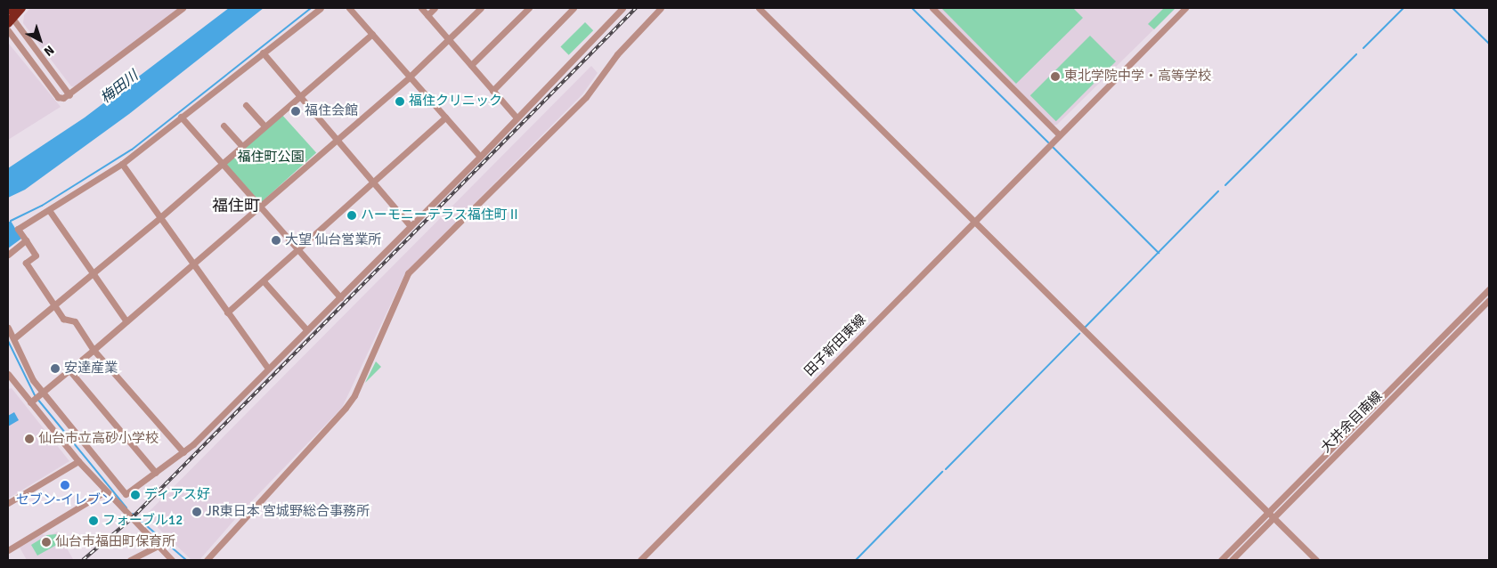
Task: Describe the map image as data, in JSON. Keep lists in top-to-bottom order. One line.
{"streets":{"street":["田子新田東線","大井余目南線"]},"districts":["福住町"],"water":["梅田川"],"parks":["福住町公園"],"places":["東北学院中学・高等学校","福住クリニック","福住会館","ハーモニーテラス福住町Ⅱ","大望 仙台営業所","安達産業","仙台市立高砂小学校","セブン-イレブン","ディアス好","JR東日本 宮城野総合事務所","フォーブル12","仙台市福田町保育所"],"north":"bottom right"}
